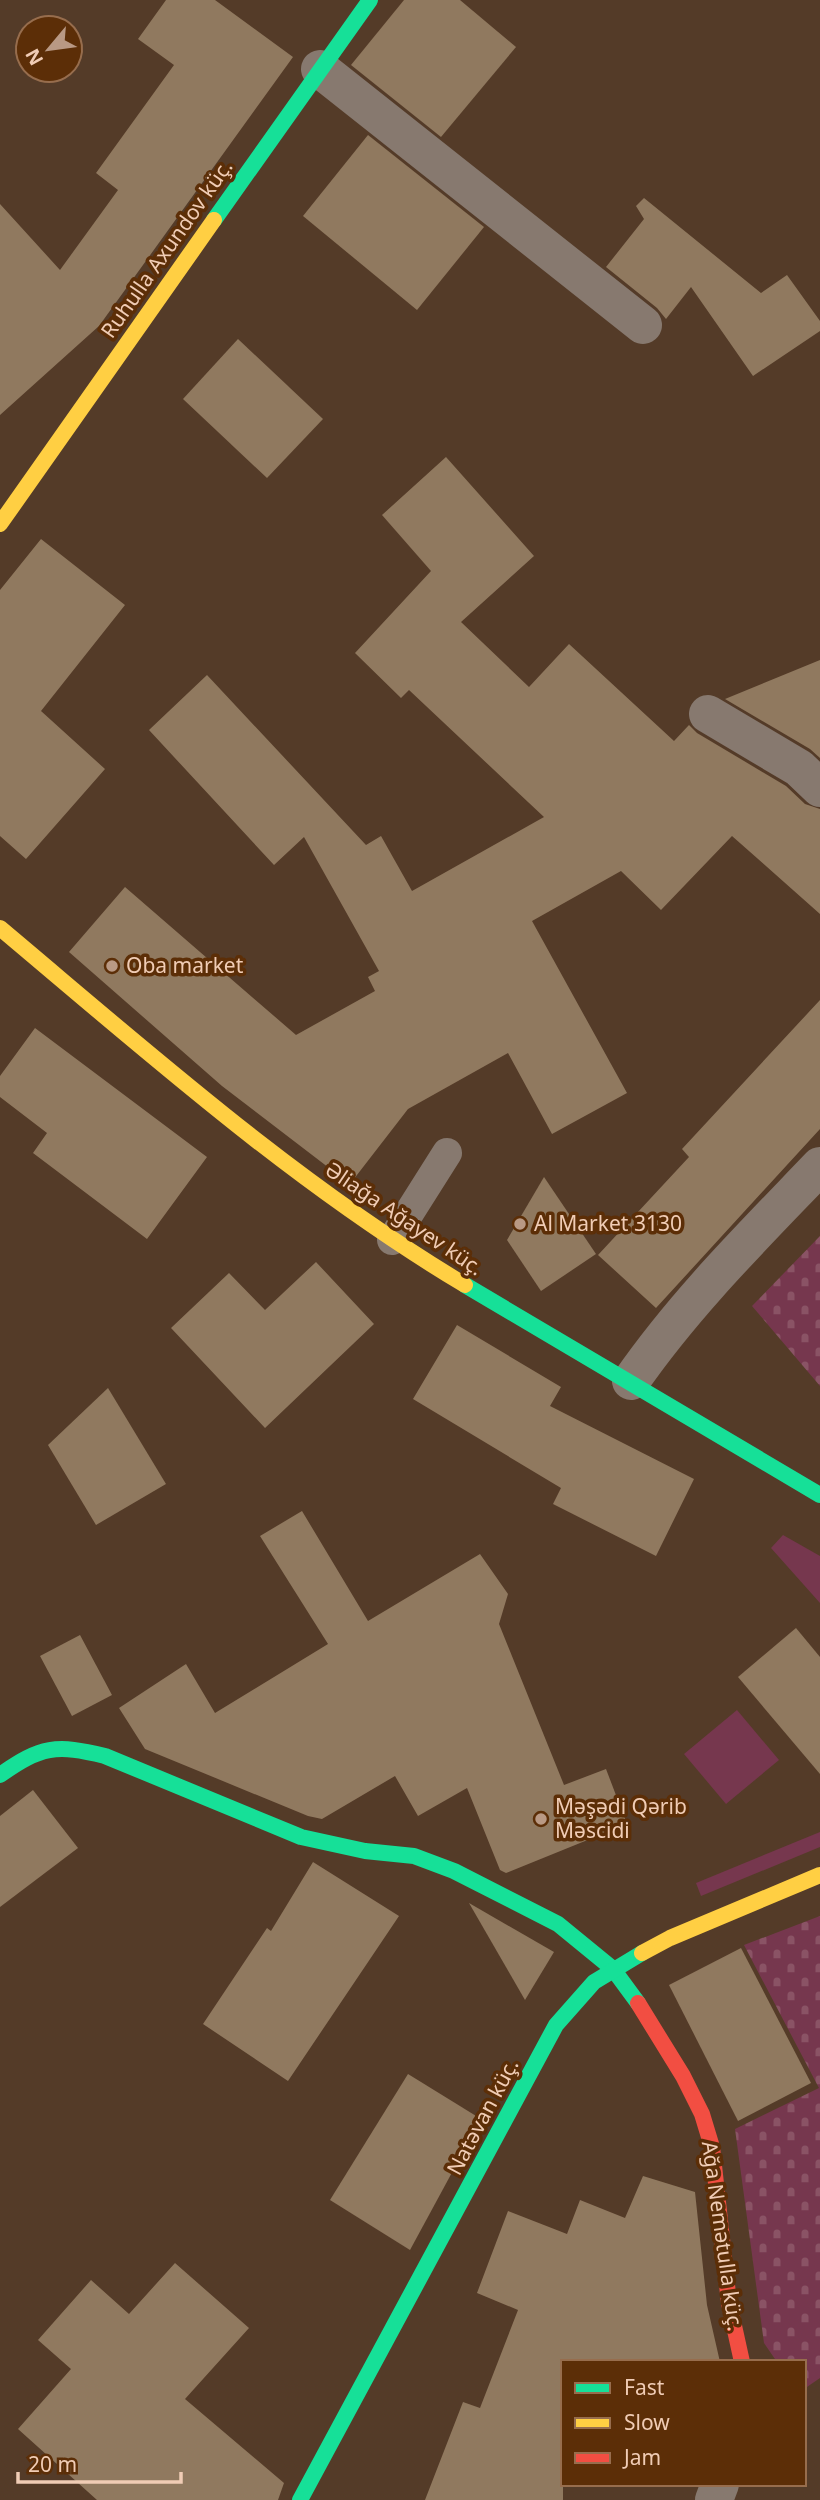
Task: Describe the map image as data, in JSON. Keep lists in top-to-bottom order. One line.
{"streets":{"street":["Ruhulla Axundov küç.","Əliağa Ağayev küç.","Natəvan küç.","Ağa Nemətulla küç."]},"crossings":[["Natəvan küç.","Ağa Nemətulla küç."]],"places":["Oba market","Al Market 3130","Məşədi Qərib Məscidi"],"legend":["Fast","Slow","Jam"],"scale_bar":"20 m","north":"bottom left"}
